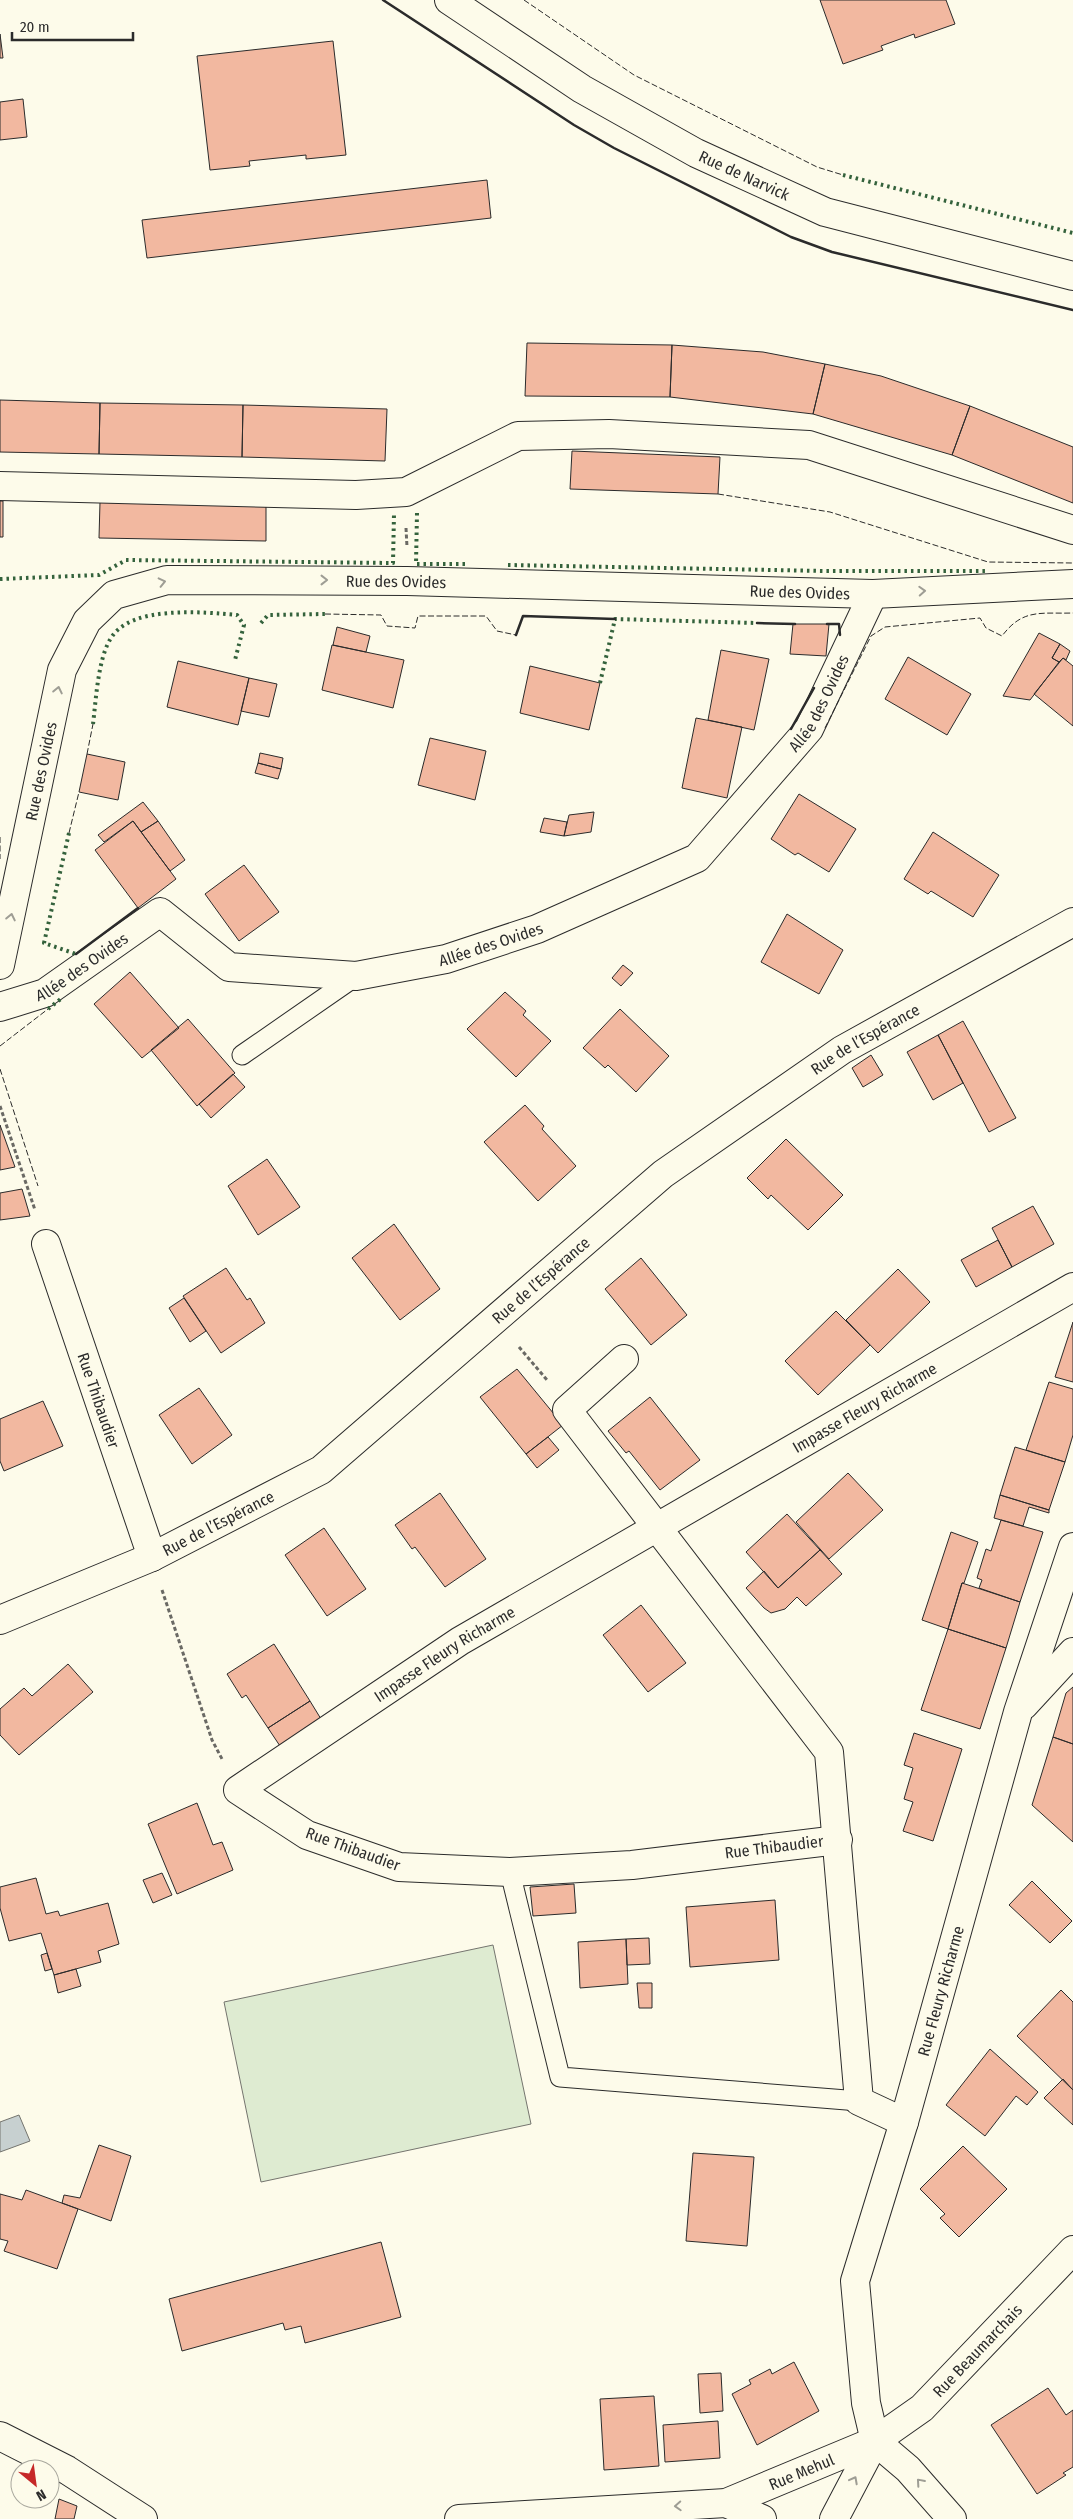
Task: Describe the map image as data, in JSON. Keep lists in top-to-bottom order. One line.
{"streets":{"street":["Rue de Narvick","Rue des Ovides","Allée des Ovides","Rue de l’Espérance","Rue Thibaudier","Impasse Fleury Richarme","Rue Fleury Richarme","Rue Beaumarchais","Rue Mehul"]},"crossings":[["Rue des Ovides","Allée des Ovides"],["Rue de l’Espérance","Rue Thibaudier"],["Rue Thibaudier","Impasse Fleury Richarme"],["Rue Fleury Richarme","Rue Beaumarchais"],["Rue Fleury Richarme","Rue Mehul"],["Rue Beaumarchais","Rue Mehul"]],"one_way":["Rue des Ovides","Rue Mehul"],"scale_bar":"20 m","north":"bottom right"}
